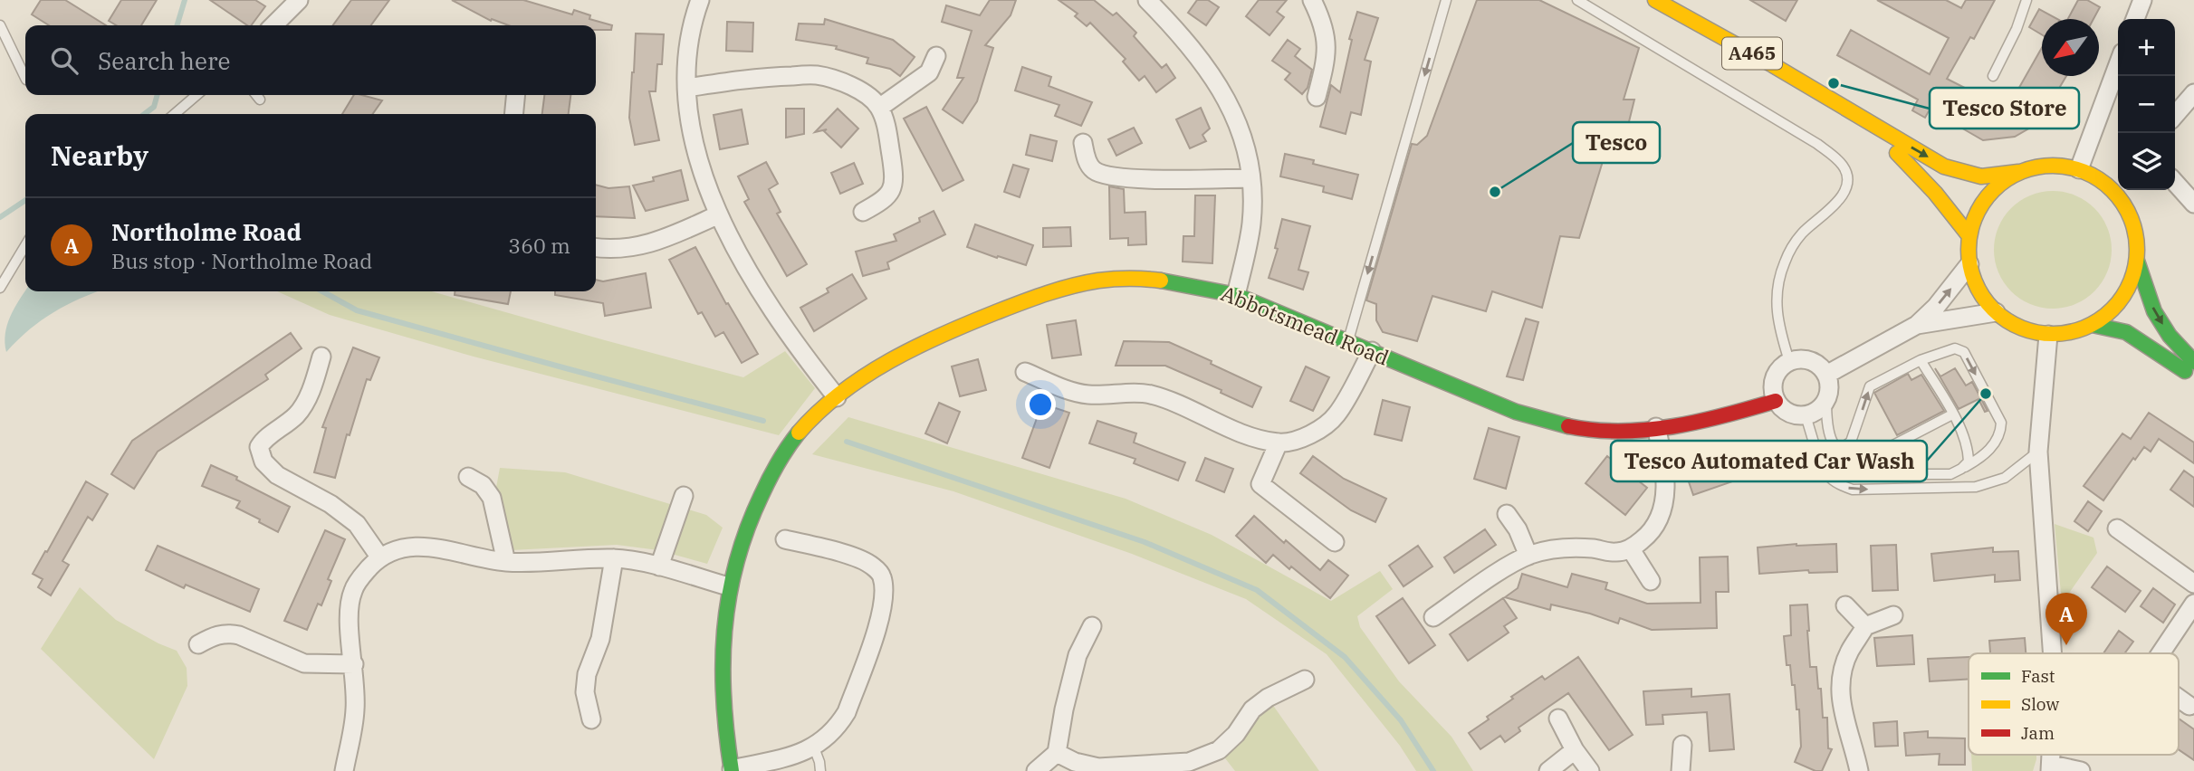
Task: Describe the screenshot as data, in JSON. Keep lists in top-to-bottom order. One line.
{"streets":{"main road":["A465","Abbotsmead Road"]},"places":["Tesco Store","Tesco","Tesco Automated Car Wash"],"legend":["Fast","Slow","Jam"],"north":"bottom left","page":{"map_buttons":["+","−"],"search":"Search here","heading":"Nearby","list":[{"mark":"A","name":"Northolme Road","note":"Bus stop · Northolme Road","value":"360 m"}],"pins":"A"}}
